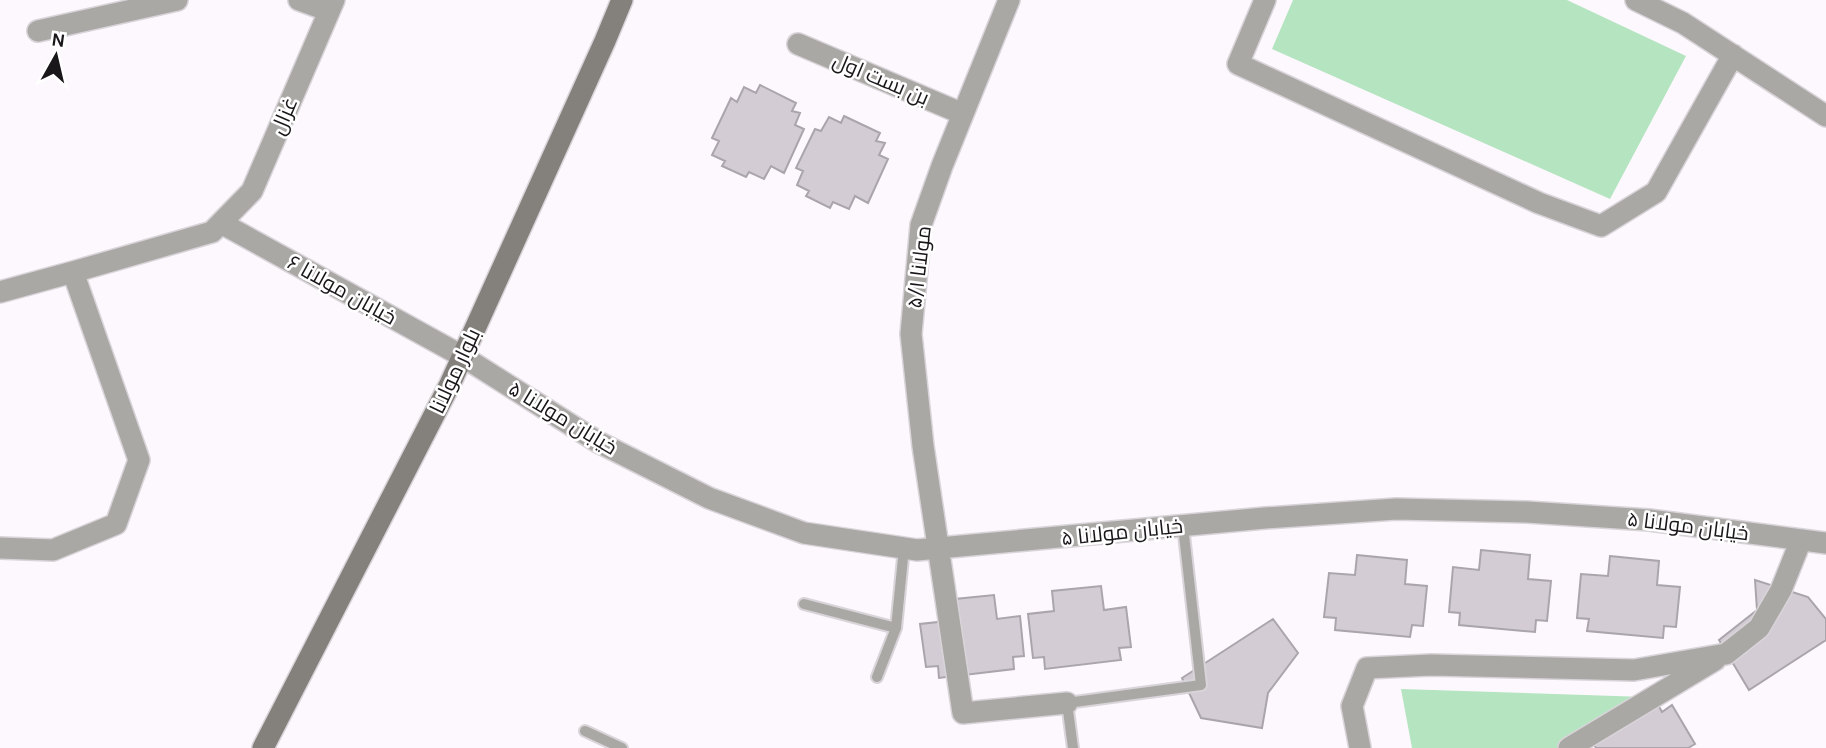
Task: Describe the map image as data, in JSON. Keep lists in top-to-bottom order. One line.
{"streets":{"street":["بن بست اول","غزال","مولانا ۵/۱","خیابان مولانا ۶","بلوار مولانا","خیابان مولانا ۵"]},"crossings":[["بن بست اول","مولانا ۵/۱"],["غزال","خیابان مولانا ۶"],["مولانا ۵/۱","خیابان مولانا ۵"],["خیابان مولانا ۶","بلوار مولانا"],["خیابان مولانا ۶","خیابان مولانا ۵"],["بلوار مولانا","خیابان مولانا ۵"]],"north":"top"}
